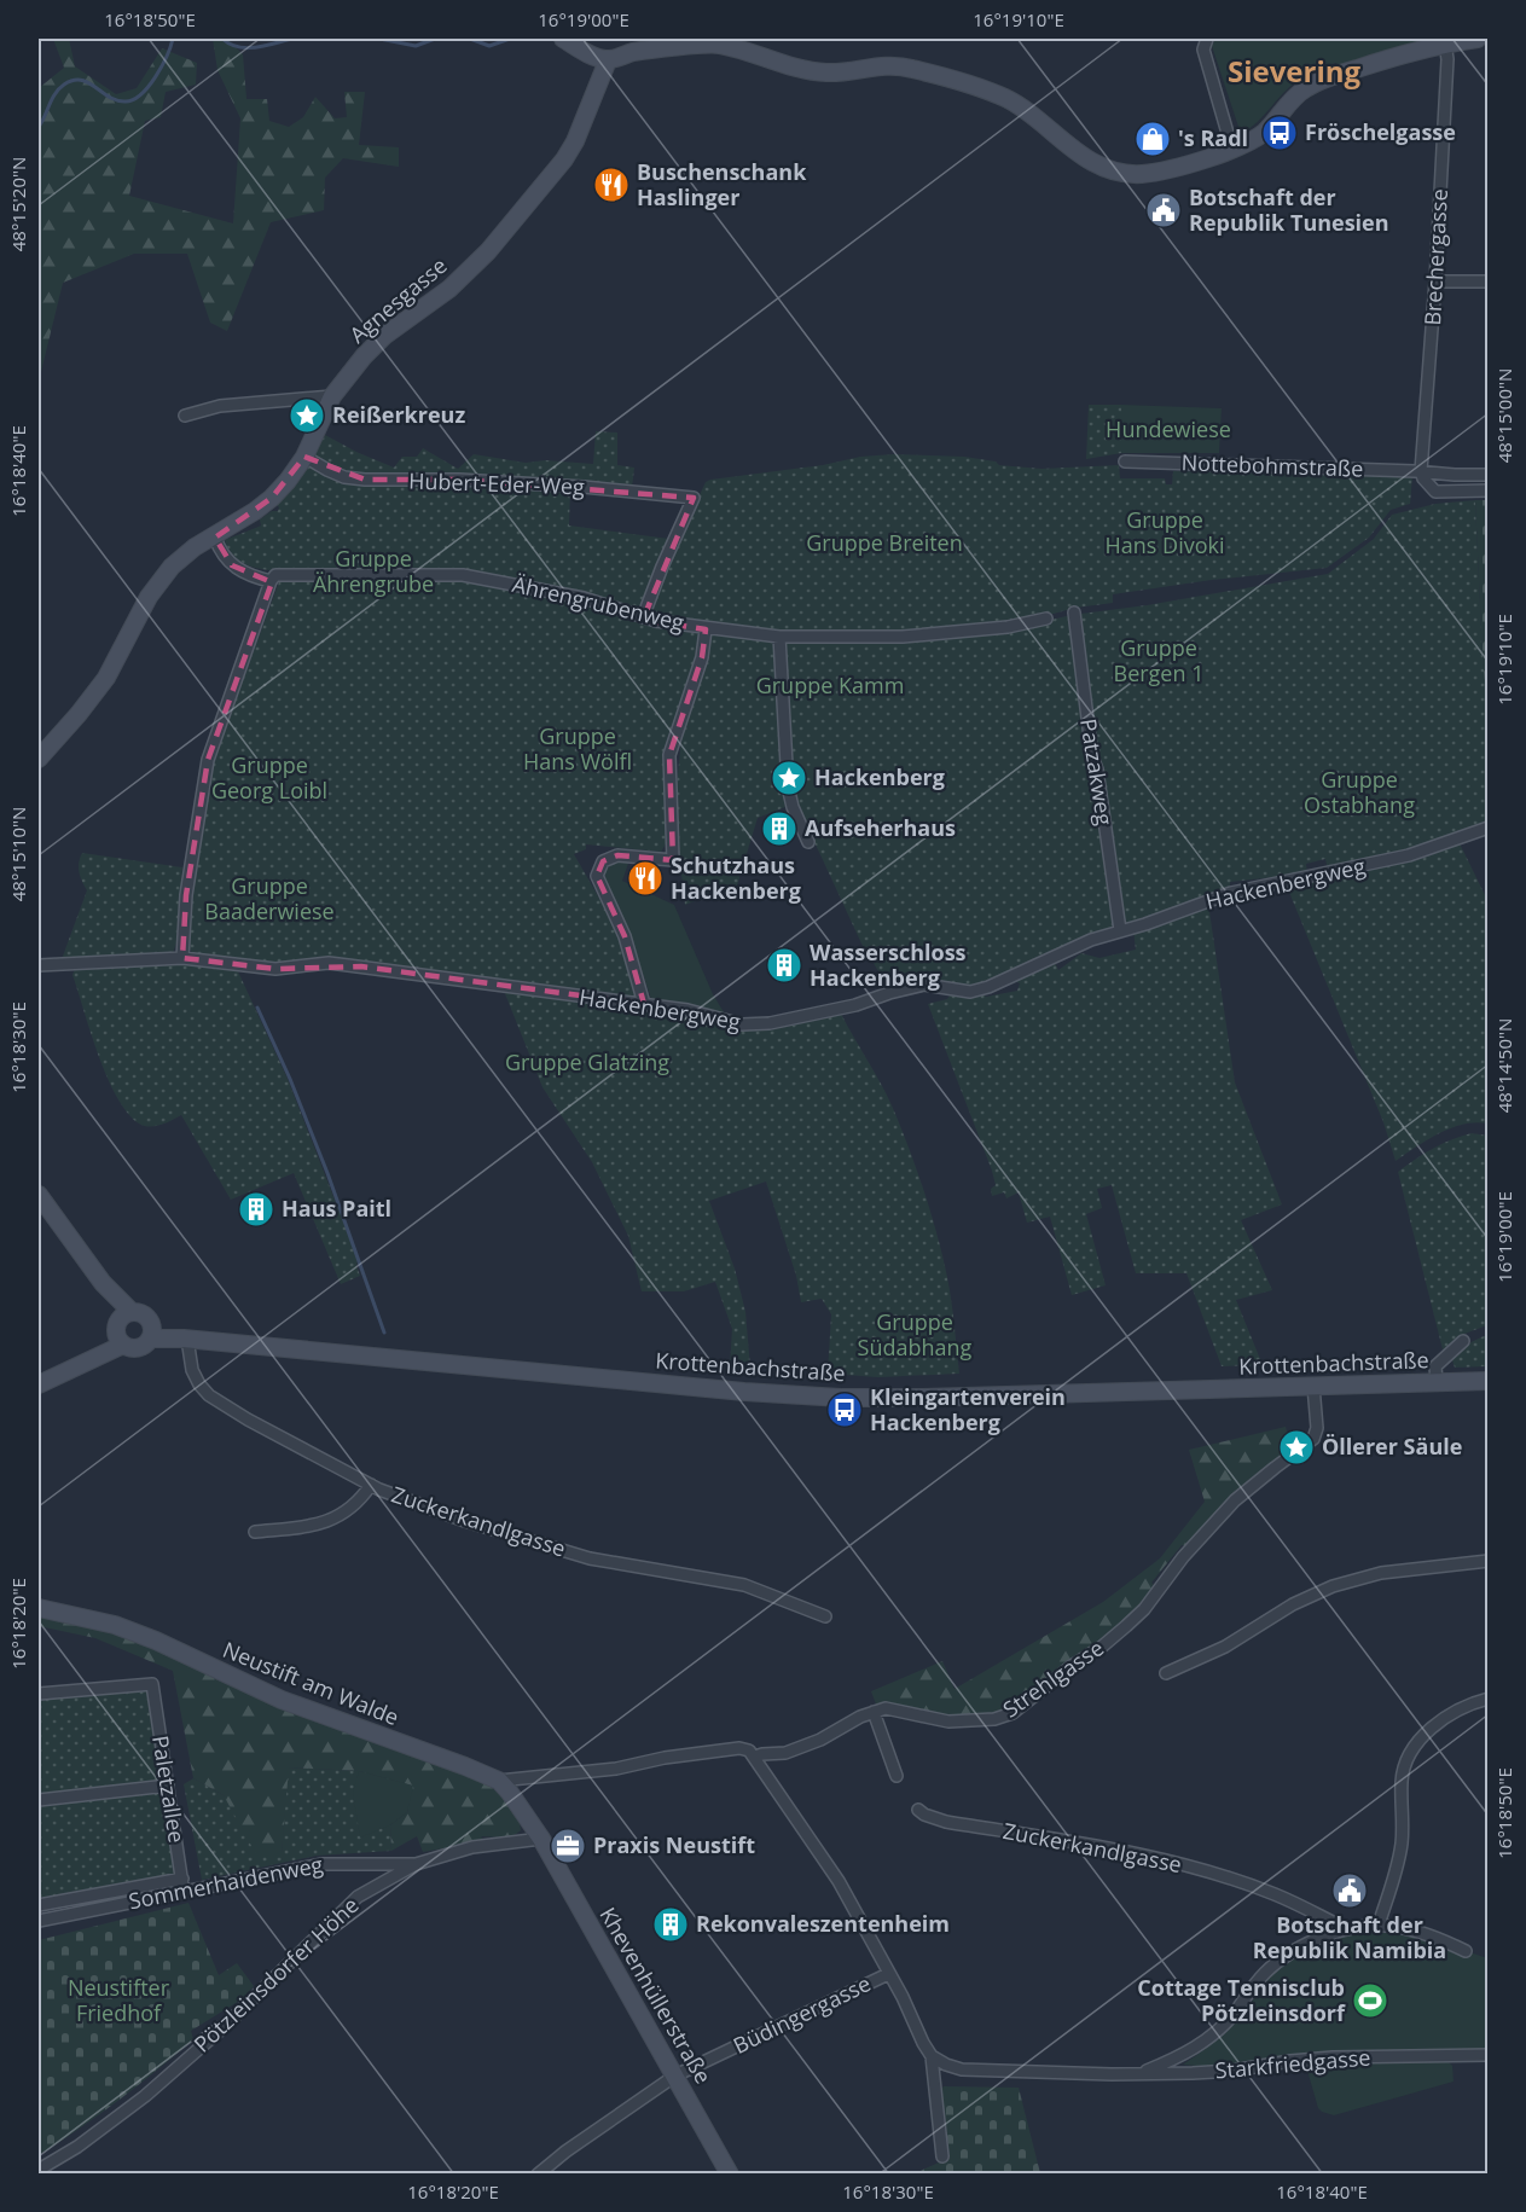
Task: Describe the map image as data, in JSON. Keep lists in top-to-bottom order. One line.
{"streets":{"main road":["Agnesgasse","Krottenbachstraße","Neustift am Walde","Khevenhüllerstraße"],"street":["Brechergasse","Nottebohmstraße","Hubert-Eder-Weg","Ährengrubenweg","Patzakweg","Hackenbergweg","Zuckerkandlgasse","Strehlgasse","Paletzallee","Sommerhaidenweg","Pötzleinsdorfer Höhe","Büdingergasse","Starkfriedgasse"]},"crossings":[["Brechergasse","Nottebohmstraße"],["Agnesgasse","Hubert-Eder-Weg"],["Hubert-Eder-Weg","Ährengrubenweg"],["Patzakweg","Hackenbergweg"],["Krottenbachstraße","Zuckerkandlgasse"],["Krottenbachstraße","Strehlgasse"],["Zuckerkandlgasse","Starkfriedgasse"],["Strehlgasse","Neustift am Walde"],["Neustift am Walde","Pötzleinsdorfer Höhe"],["Neustift am Walde","Khevenhüllerstraße"],["Paletzallee","Sommerhaidenweg"],["Sommerhaidenweg","Pötzleinsdorfer Höhe"],["Pötzleinsdorfer Höhe","Khevenhüllerstraße"],["Khevenhüllerstraße","Büdingergasse"]],"districts":["Sievering"],"parks":["Hundewiese","Gruppe Hans Divoki","Gruppe Breiten","Gruppe Ährengrube","Gruppe Bergen 1","Gruppe Kamm","Gruppe Hans Wölfl","Gruppe Georg Loibl","Gruppe Ostabhang","Gruppe Baaderwiese","Gruppe Glatzing","Gruppe Südabhang","Neustifter Friedhof"],"places":{"bus stop":["Fröschelgasse","Kleingartenverein Hackenberg"],"shop":["'s Radl"],"restaurant":["Buschenschank Haslinger","Schutzhaus Hackenberg"],"public building":["Botschaft der Republik Tunesien","Botschaft der Republik Namibia"],"place":["Reißerkreuz","Hackenberg","Öllerer Säule"],"building":["Aufseherhaus","Wasserschloss Hackenberg","Haus Paitl","Rekonvaleszentenheim"],"office":["Praxis Neustift"],"sports":["Cottage Tennisclub Pötzleinsdorf"]},"coordinates":["16°18'50\"E","16°19'00\"E","16°19'10\"E","48°15'20\"N","48°15'00\"N","16°18'40\"E","48°15'10\"N","16°18'30\"E","48°14'50\"N","16°18'20\"E"]}
